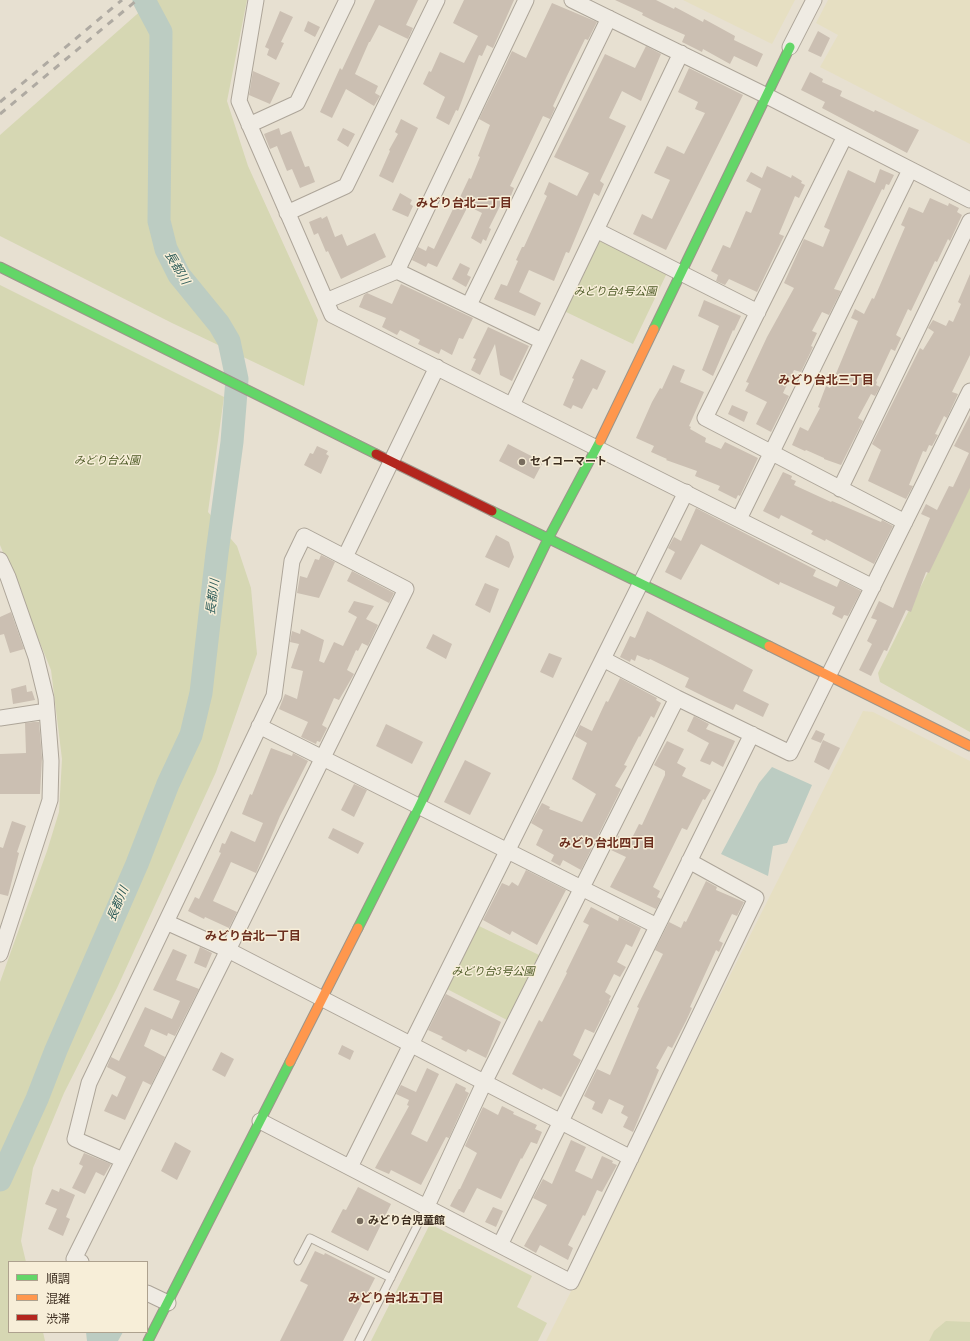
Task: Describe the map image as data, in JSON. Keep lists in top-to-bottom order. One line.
{"districts":["みどり台北二丁目","みどり台北三丁目","みどり台北四丁目","みどり台北一丁目","みどり台北五丁目"],"water":["長都川"],"parks":["みどり台4号公園","みどり台公園","みどり台3号公園"],"places":["セイコーマート","みどり台児童館"],"legend":["順調","混雑","渋滞"]}
